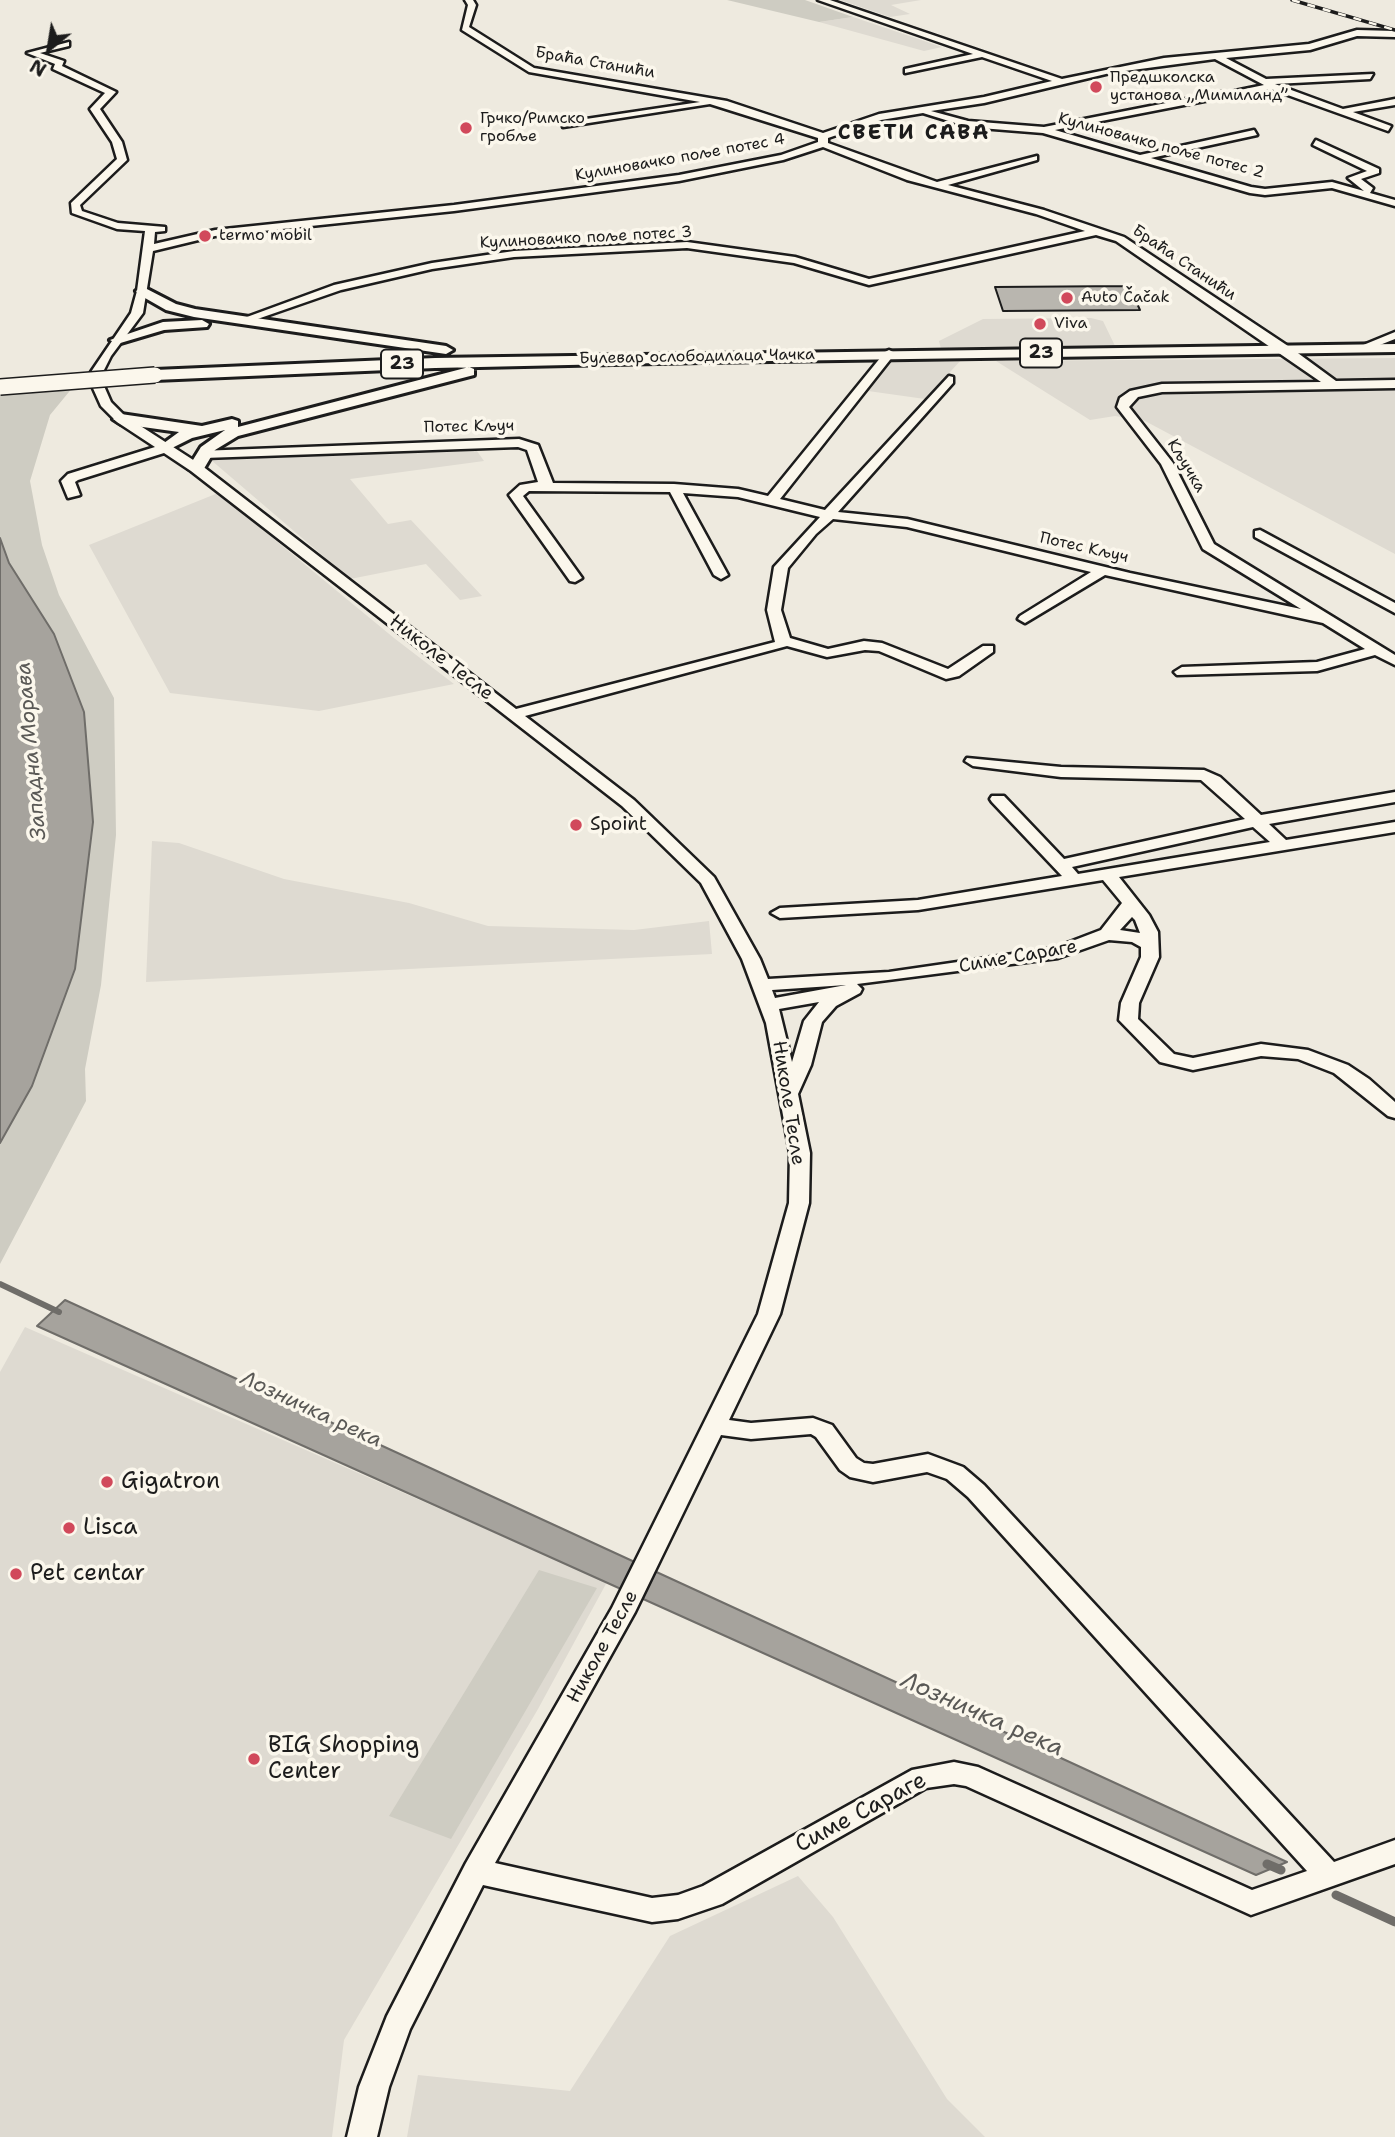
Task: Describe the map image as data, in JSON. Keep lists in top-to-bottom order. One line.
{"streets":{"main road":["23","Булевар ослободилаца Чачка"],"street":["Браћа Станићи","Кулиновачко поље потес 2","Кулиновачко поље потес 4","Кулиновачко поље потес 3","Потес Кључ","Кључка","Николе Тесле","Симе Сараге"]},"crossings":[["Браћа Станићи","Кулиновачко поље потес 4"],["Браћа Станићи","Кулиновачко поље потес 3"],["Браћа Станићи","Булевар ослободилаца Чачка"],["Браћа Станићи","Кључка"],["Кулиновачко поље потес 2","Кулиновачко поље потес 4"],["Потес Кључ","Кључка"],["Потес Кључ","Николе Тесле"],["Николе Тесле","Симе Сараге"]],"districts":["СВЕТИ САВА"],"water":["Западна Морава","Лозничка река"],"places":["Предшколска установа „Мимиланд”","Грчко/Римско гробље","termo mobil","Auto Čačak","Viva","Spoint","Gigatron","Lisca","Pet centar","BIG Shopping Center"],"north":"bottom left"}
